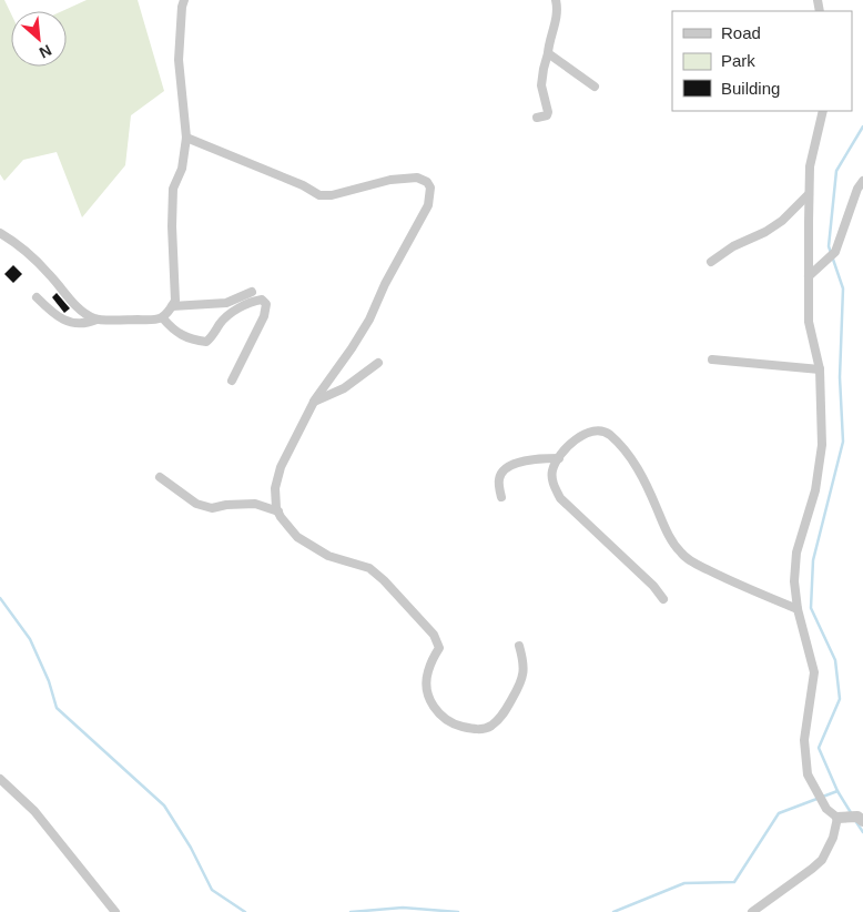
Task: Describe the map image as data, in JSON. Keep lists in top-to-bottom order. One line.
{"legend":["Road","Park","Building"],"north":"bottom right"}
